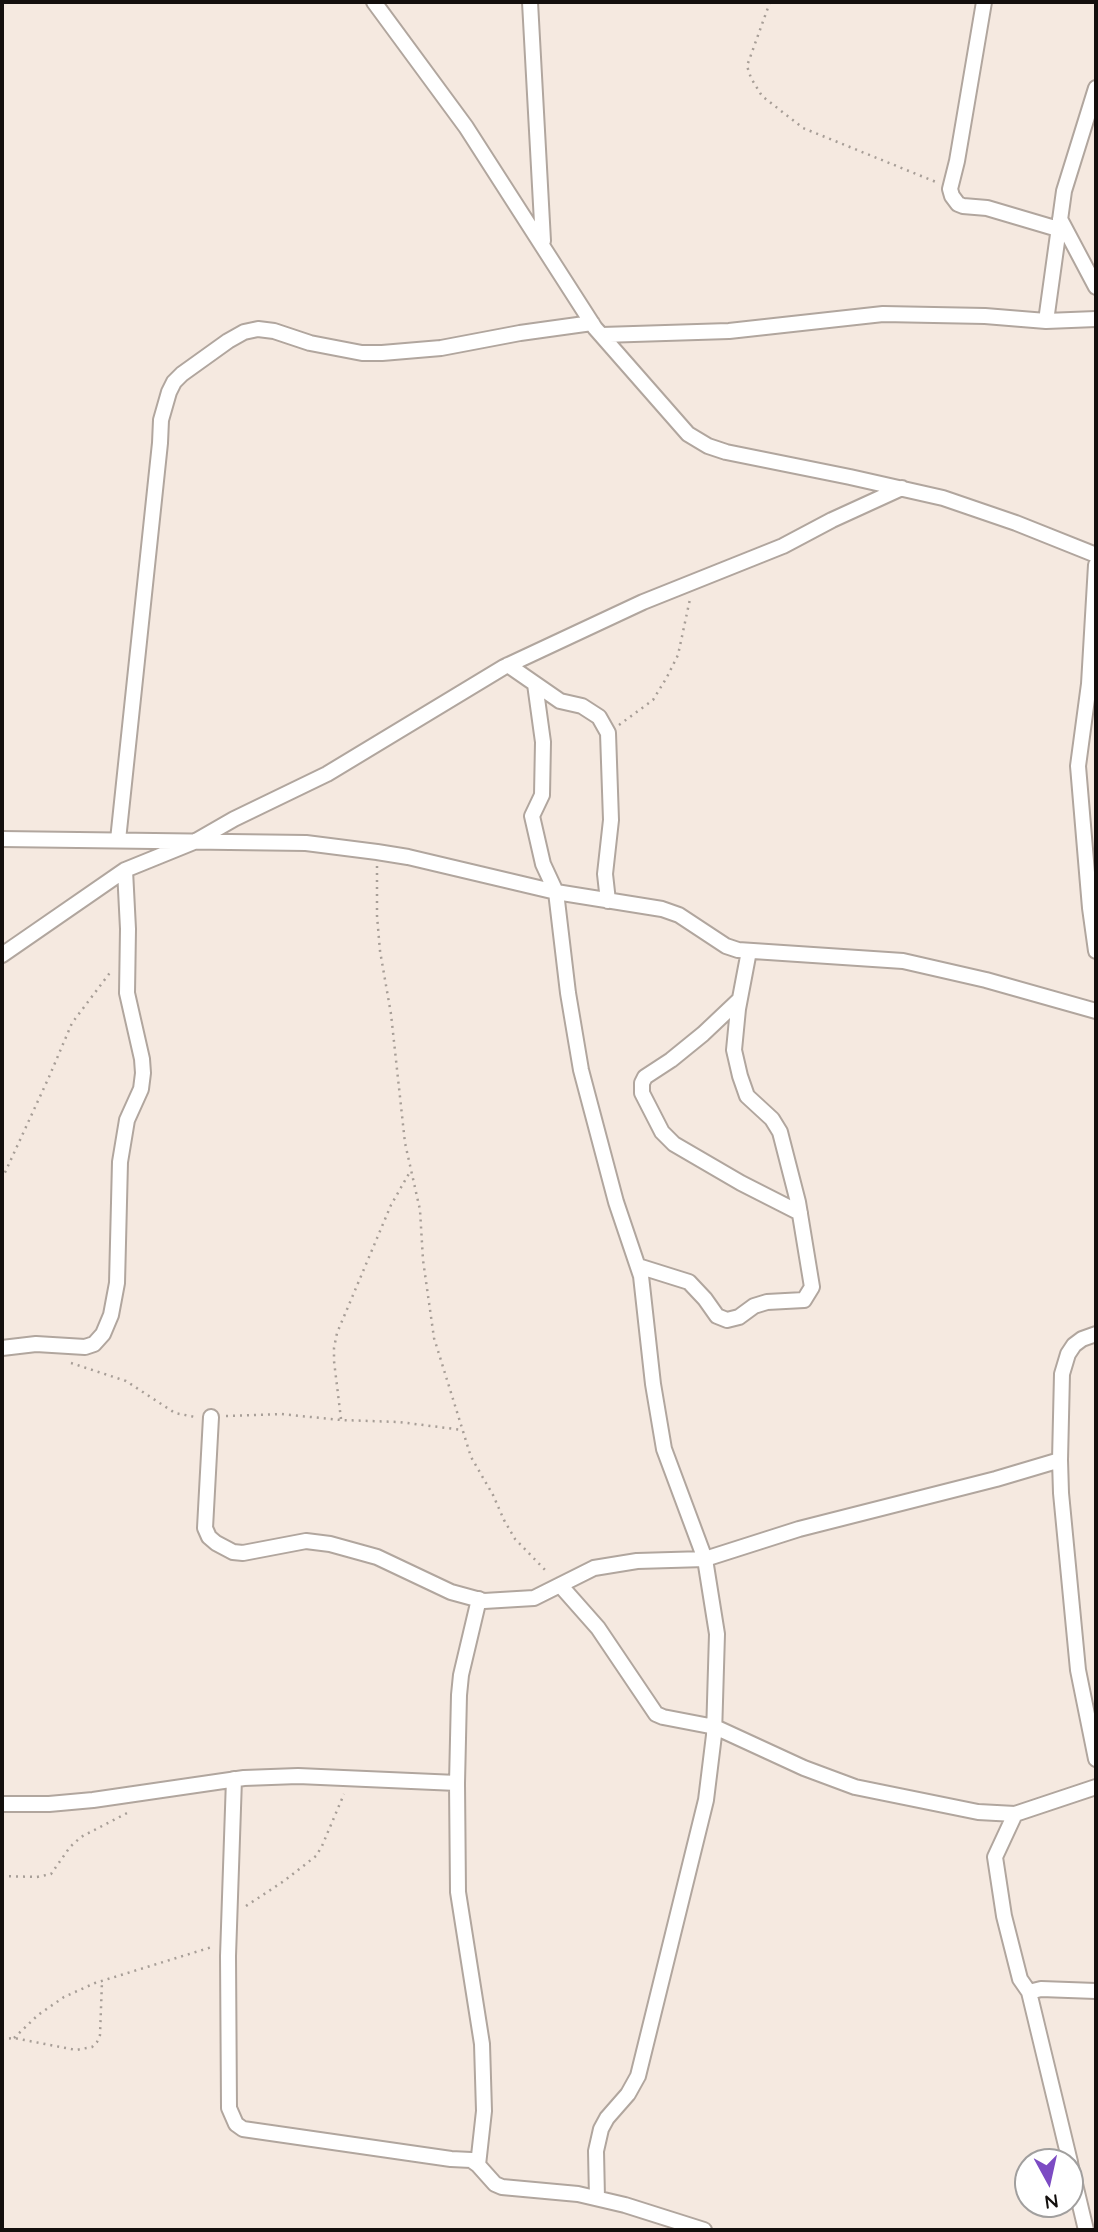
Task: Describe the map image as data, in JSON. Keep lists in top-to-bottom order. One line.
{"north":"bottom"}
